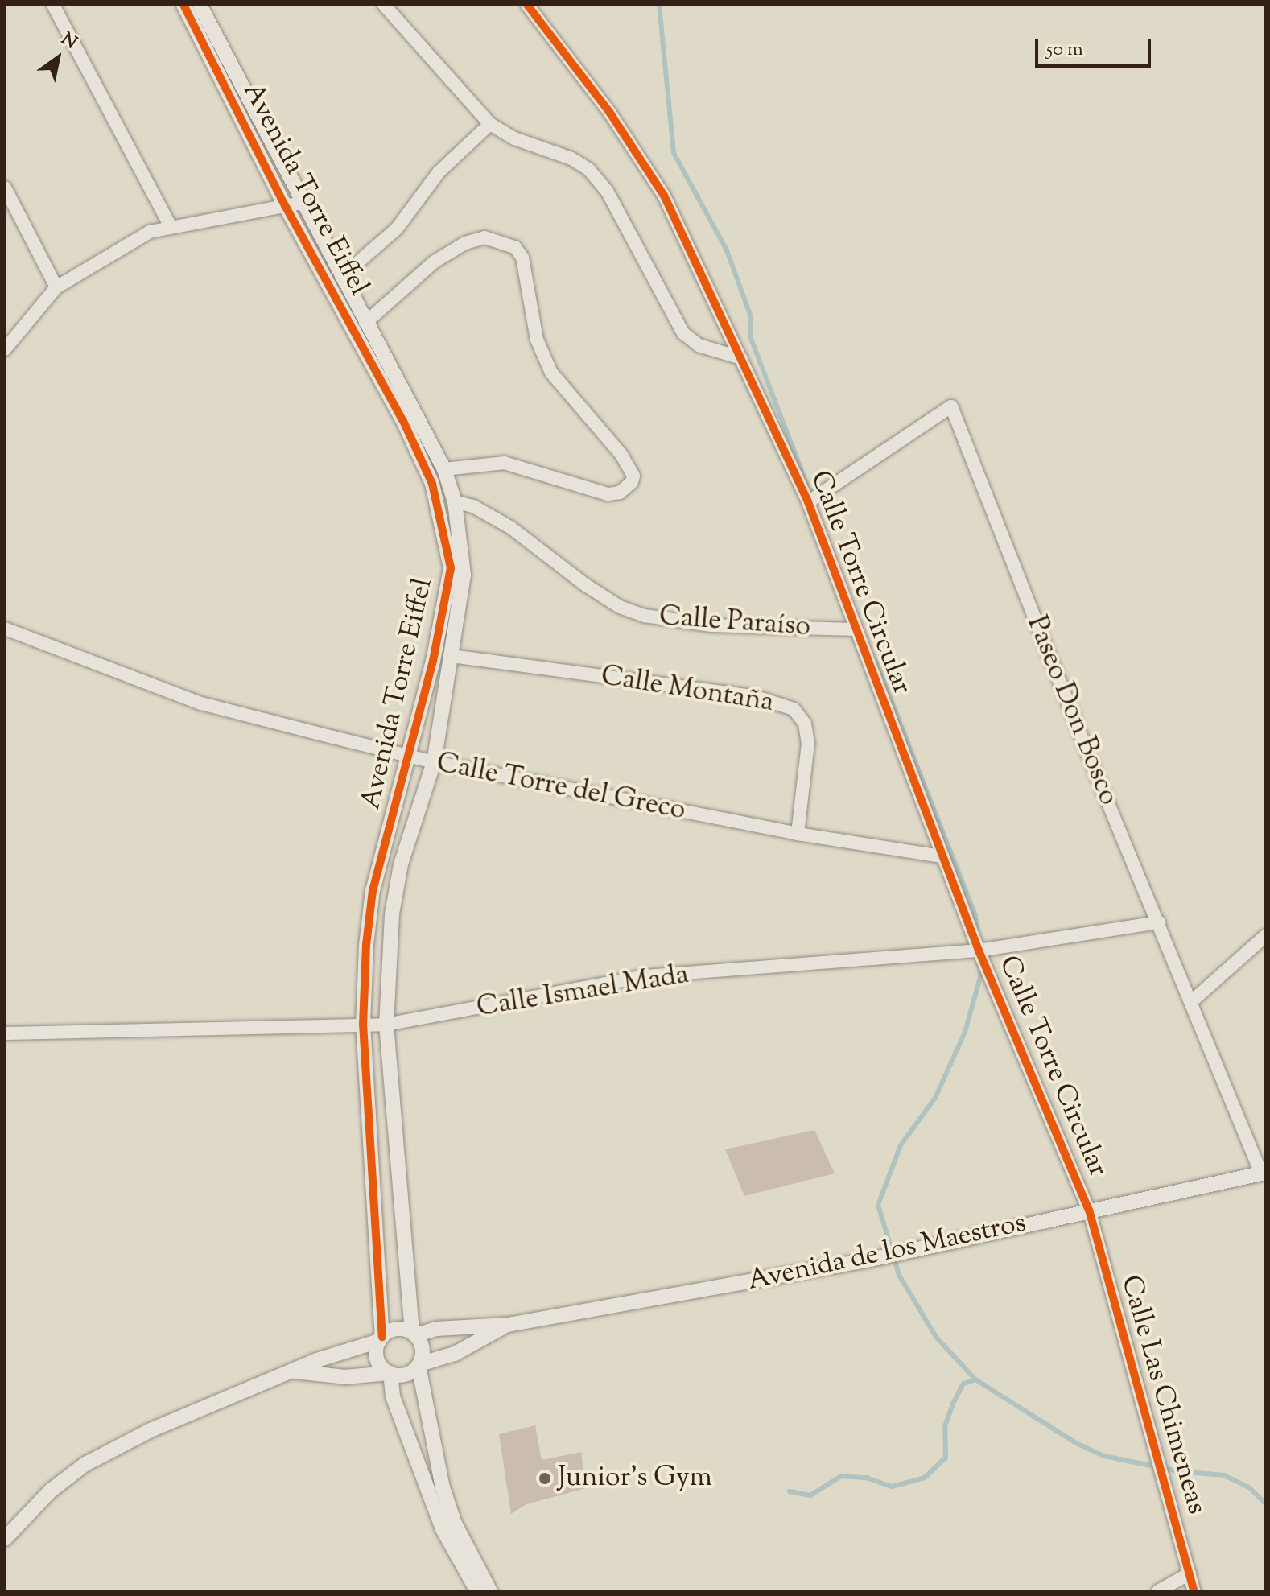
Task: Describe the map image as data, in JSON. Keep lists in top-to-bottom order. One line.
{"streets":{"street":["Avenida Torre Eiffel","Calle Torre Circular","Calle Paraíso","Calle Montaña","Paseo Don Bosco","Calle Torre del Greco","Calle Ismael Mada","Avenida de los Maestros","Calle Las Chimeneas"]},"crossings":[["Avenida Torre Eiffel","Calle Paraíso"],["Avenida Torre Eiffel","Calle Montaña"],["Avenida Torre Eiffel","Calle Torre del Greco"],["Avenida Torre Eiffel","Calle Ismael Mada"],["Avenida Torre Eiffel","Avenida de los Maestros"],["Calle Torre Circular","Calle Paraíso"],["Calle Torre Circular","Paseo Don Bosco"],["Calle Torre Circular","Calle Torre del Greco"],["Calle Torre Circular","Calle Ismael Mada"],["Calle Torre Circular","Avenida de los Maestros"],["Calle Torre Circular","Calle Las Chimeneas"],["Calle Montaña","Calle Torre del Greco"],["Paseo Don Bosco","Calle Ismael Mada"],["Paseo Don Bosco","Avenida de los Maestros"],["Avenida de los Maestros","Calle Las Chimeneas"]],"places":["Junior's Gym"],"scale_bar":"50 m","north":"top right"}
